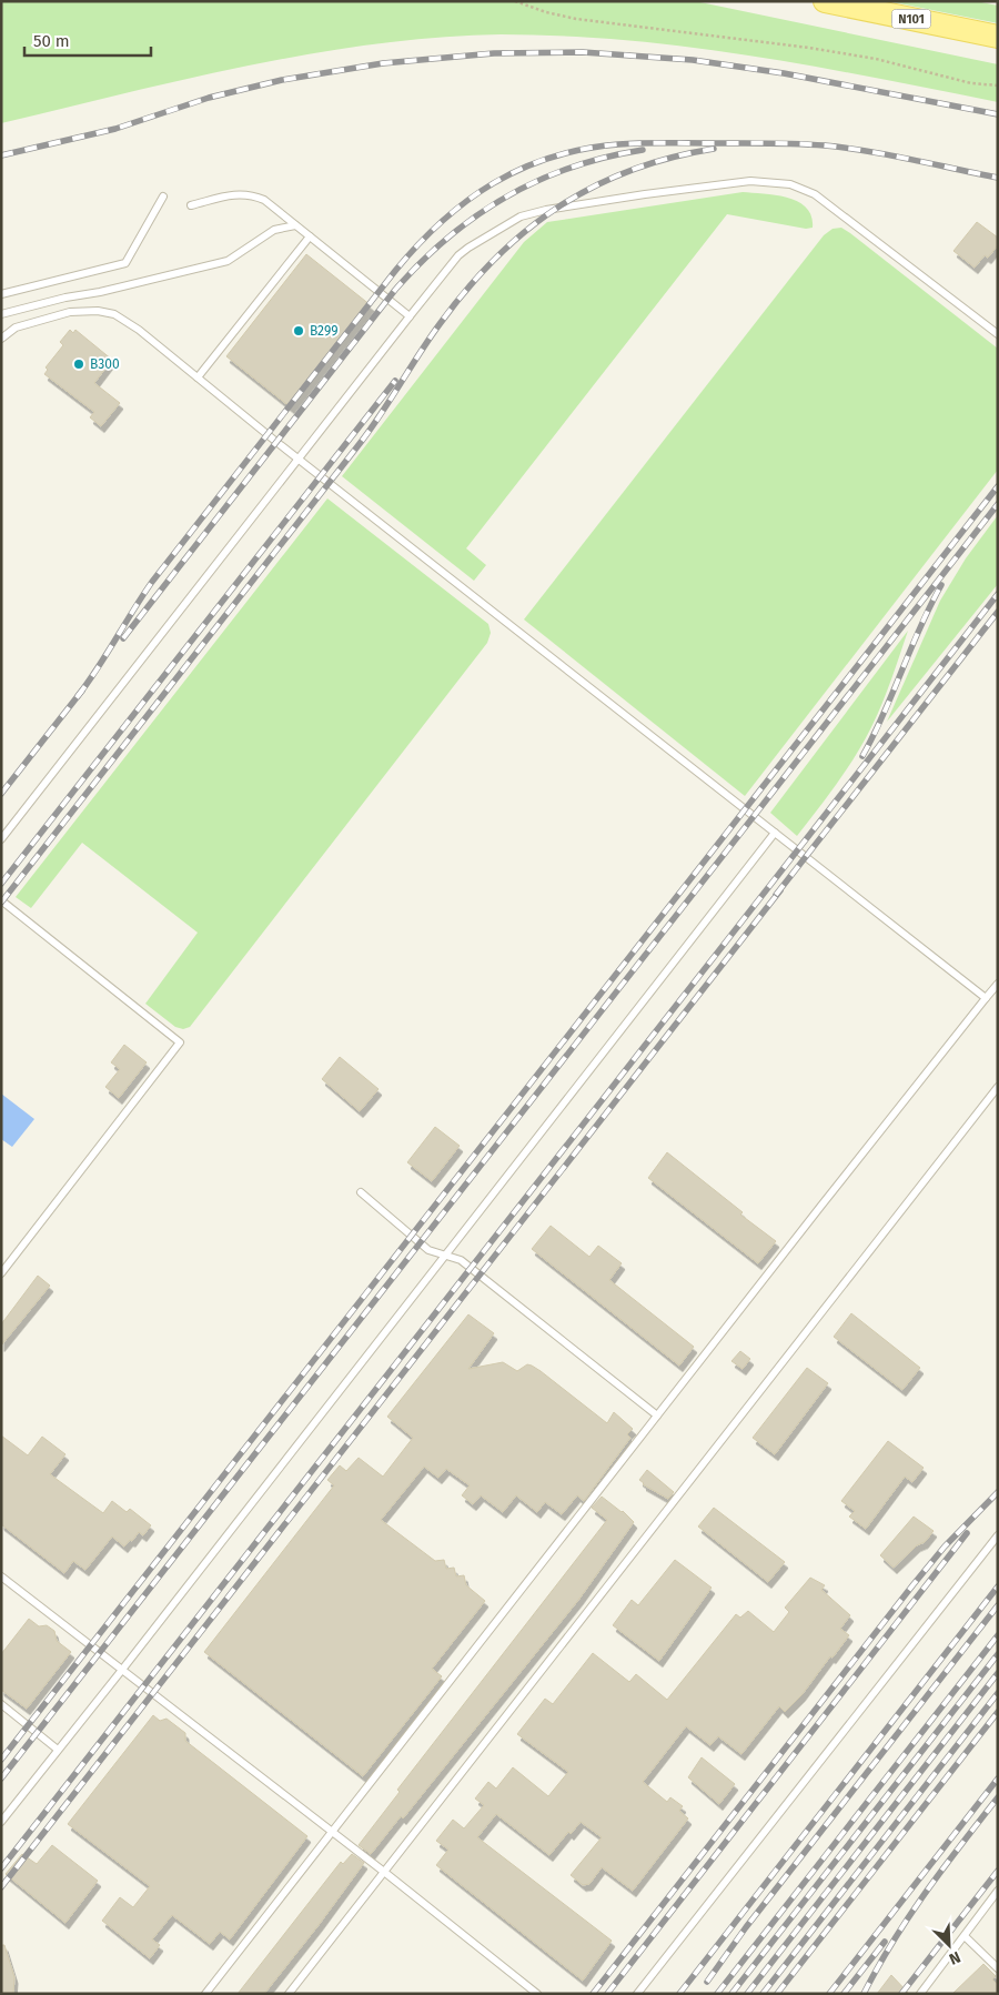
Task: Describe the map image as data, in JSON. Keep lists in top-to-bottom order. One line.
{"streets":{"main road":["N101"]},"places":["B299","B300"],"scale_bar":"50 m","north":"bottom right"}
